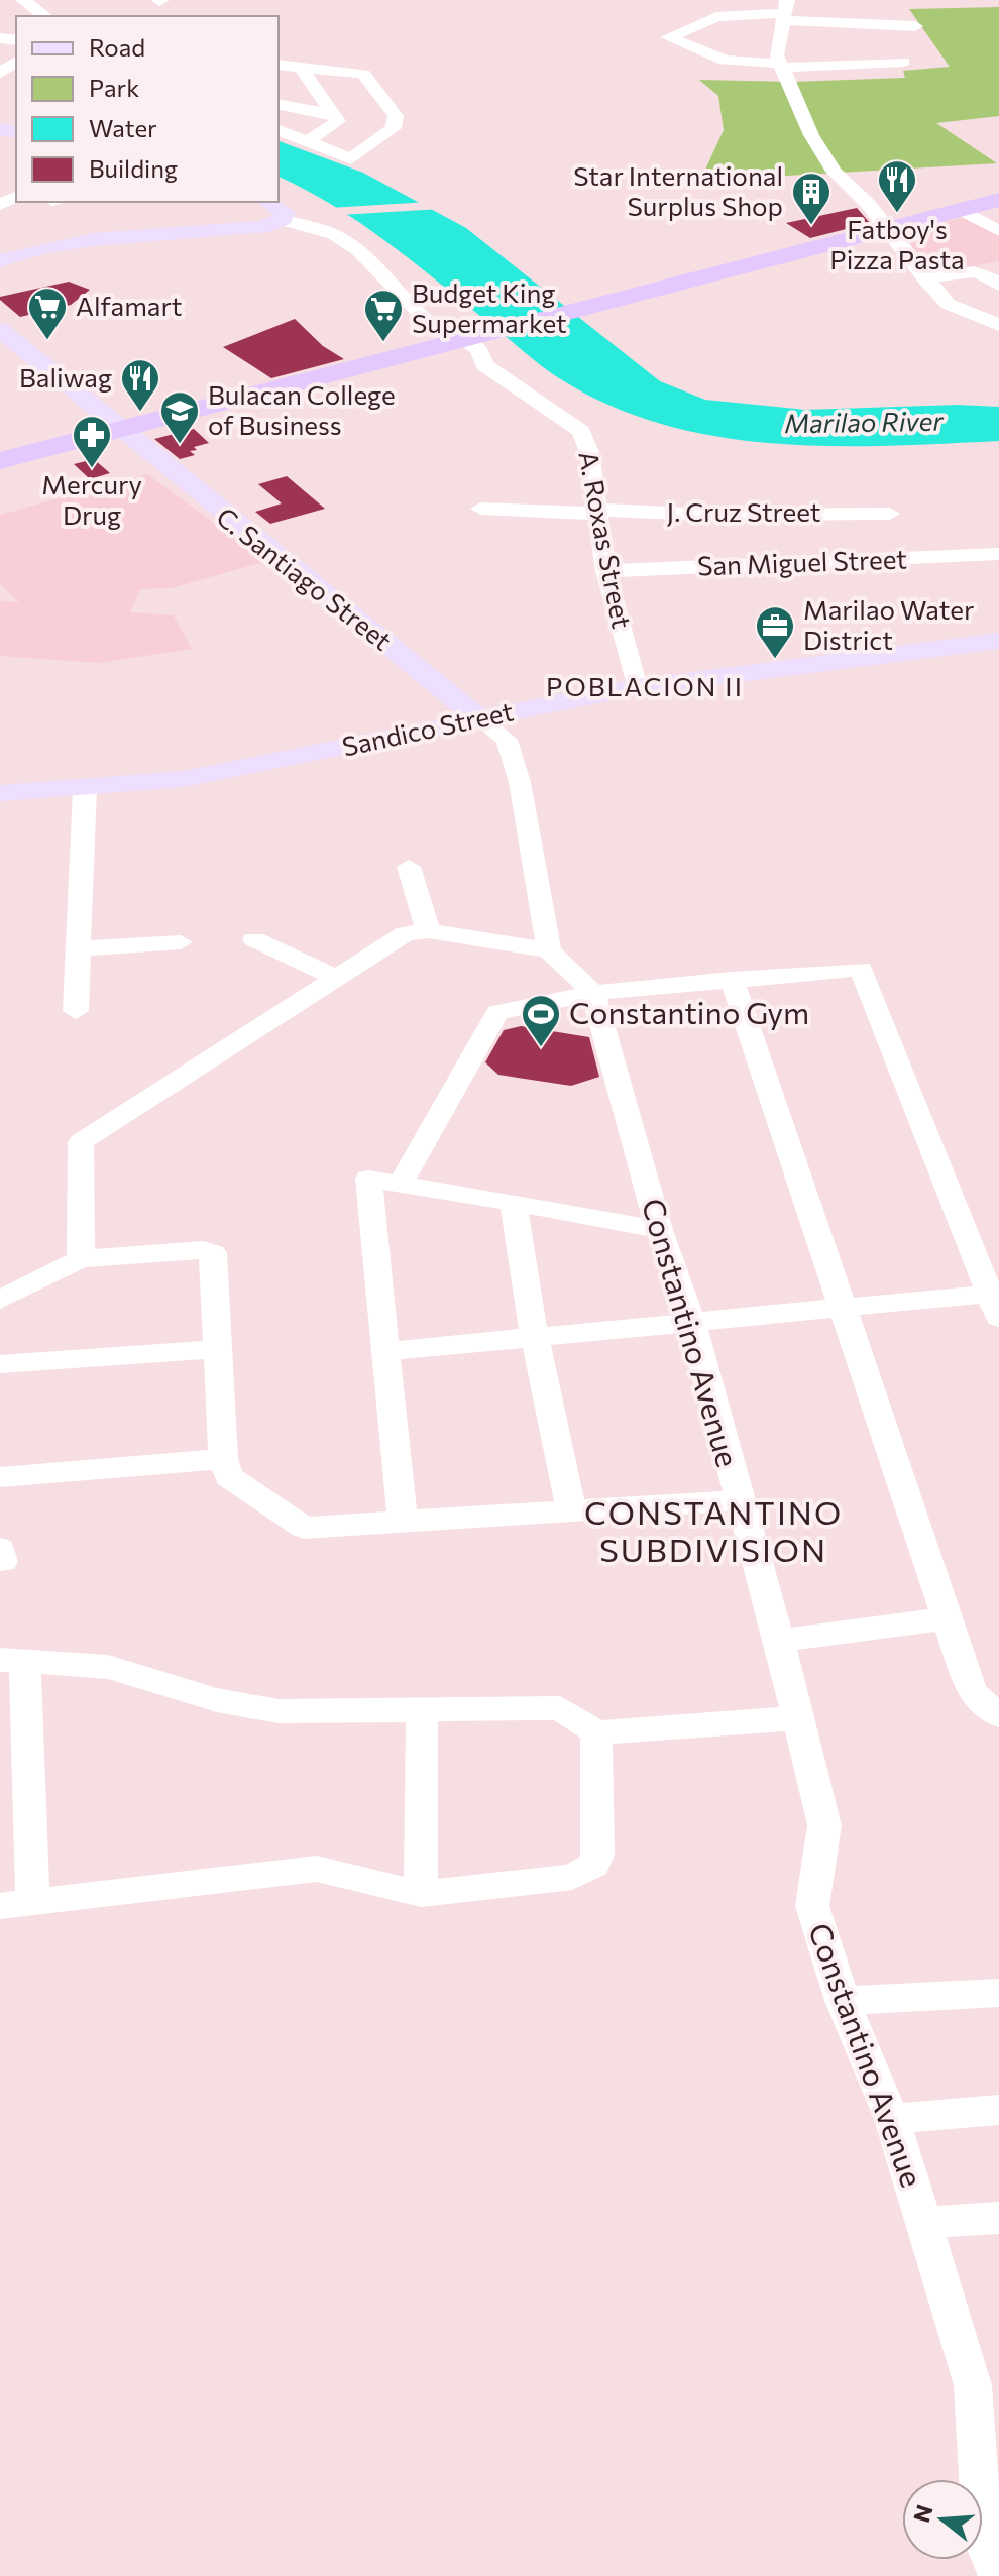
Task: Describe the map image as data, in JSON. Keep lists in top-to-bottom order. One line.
{"streets":{"main road":["C. Santiago Street","Sandico Street"],"street":["J. Cruz Street","A. Roxas Street","San Miguel Street","Constantino Avenue"]},"crossings":[["J. Cruz Street","A. Roxas Street"],["A. Roxas Street","San Miguel Street"],["A. Roxas Street","Sandico Street"],["C. Santiago Street","Sandico Street"]],"districts":["POBLACION II","CONSTANTINO SUBDIVISION"],"water":["Marilao River"],"places":{"restaurant":["Fatboy's Pizza Pasta","Baliwag"],"building":["Star International Surplus Shop"],"supermarket":["Alfamart","Budget King Supermarket"],"school or university":["Bulacan College of Business"],"pharmacy":["Mercury Drug"],"office":["Marilao Water District"],"sports":["Constantino Gym"]},"legend":["Road","Park","Water","Building"],"north":"left"}
